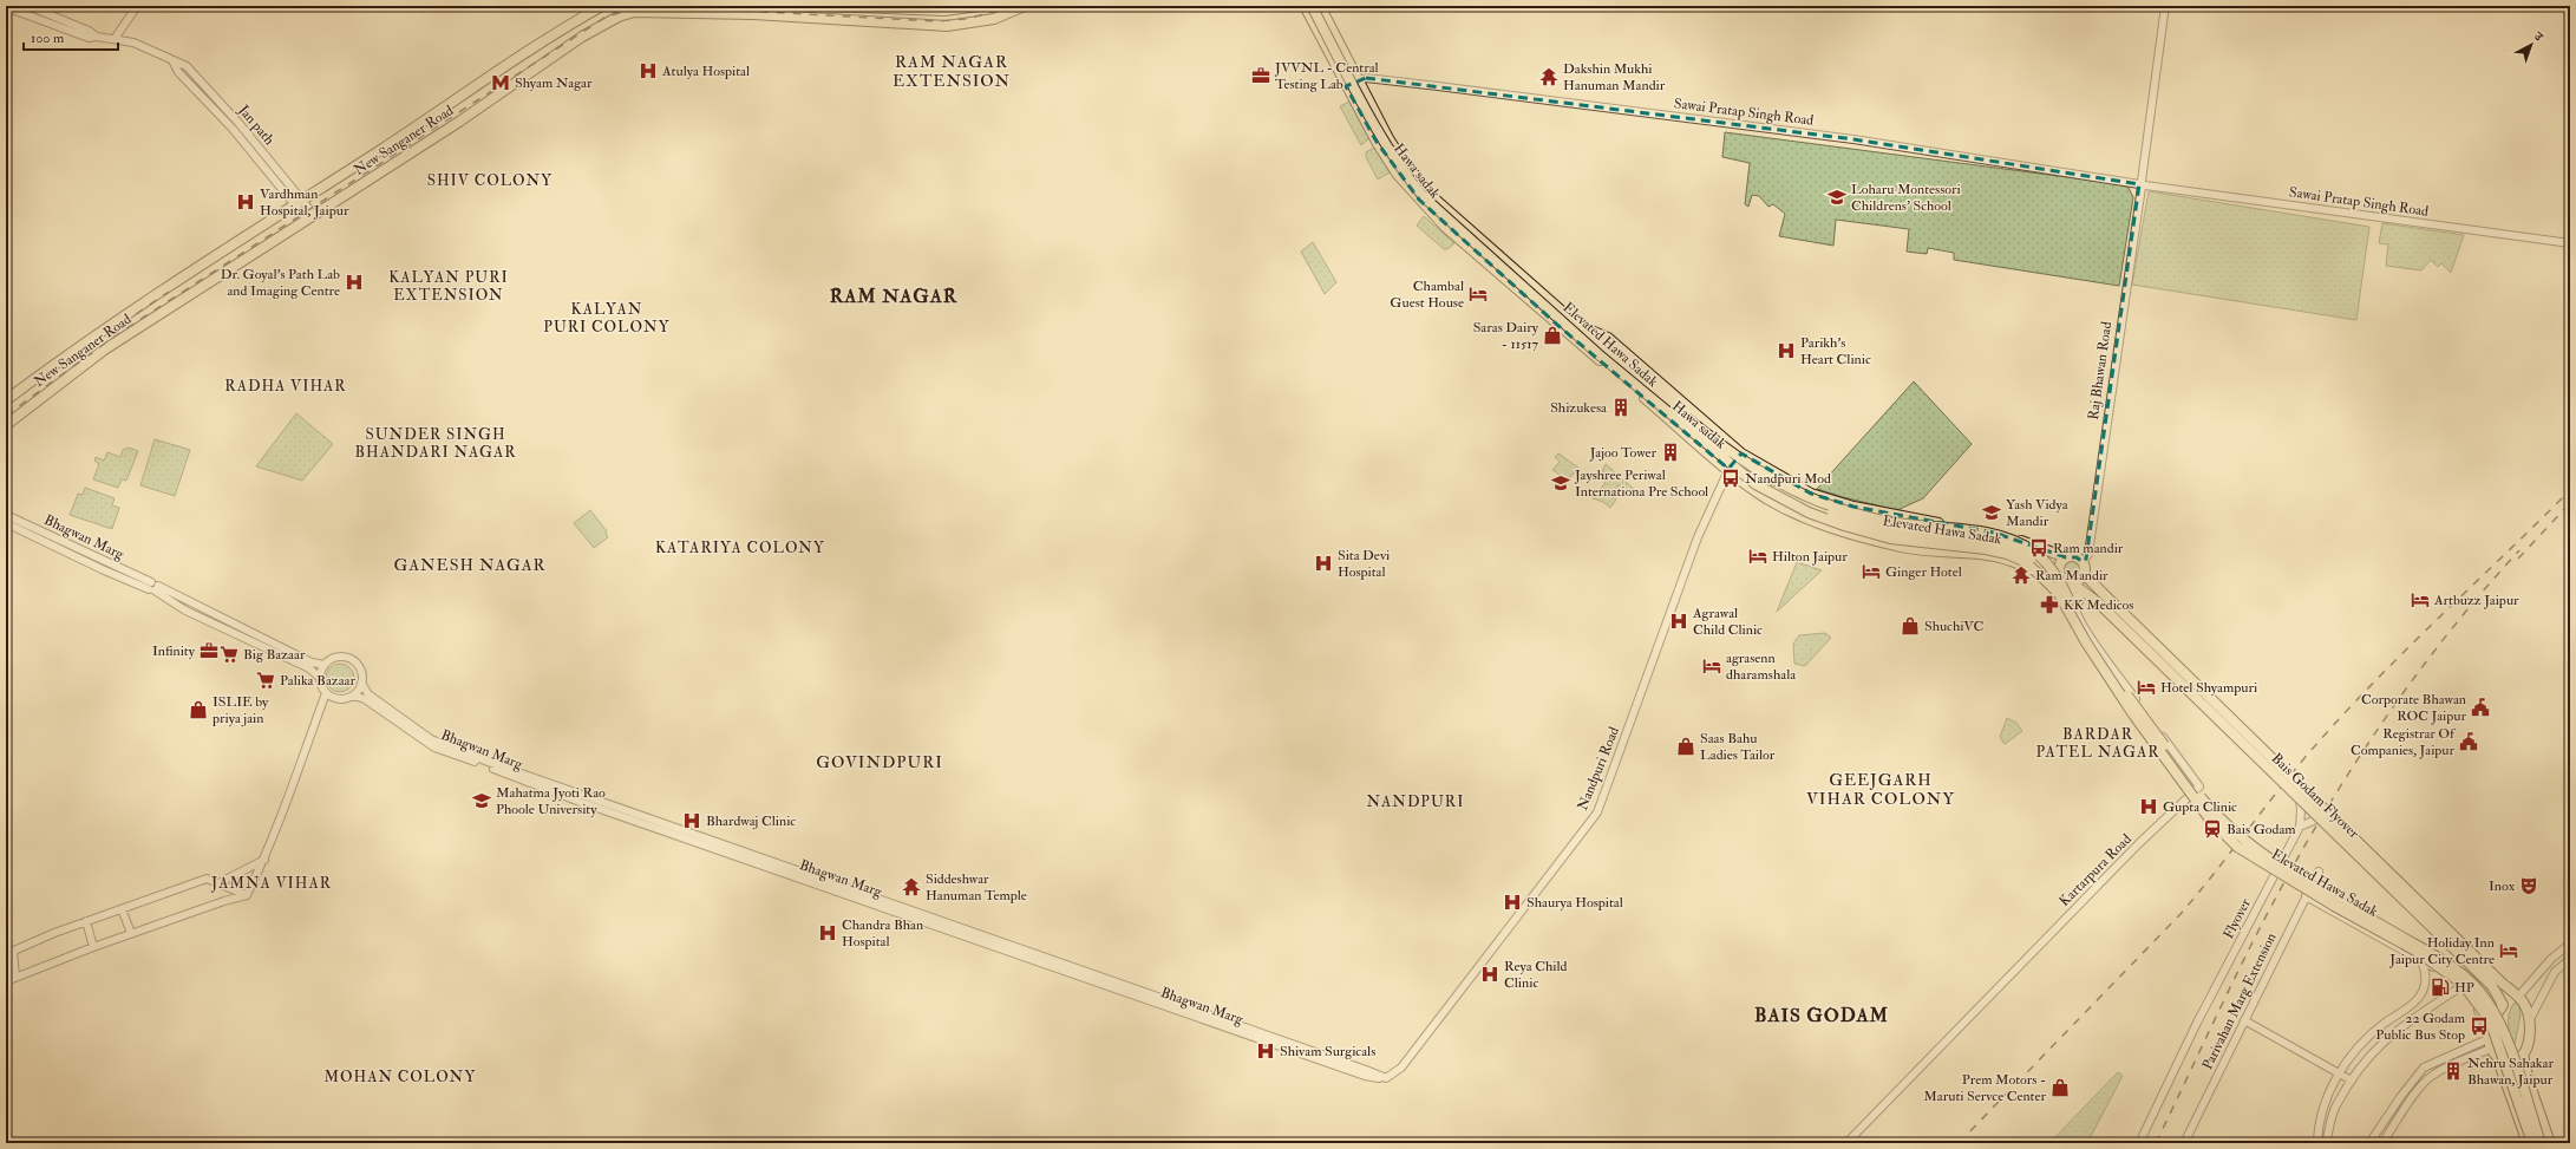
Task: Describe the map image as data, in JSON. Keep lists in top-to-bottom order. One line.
{"streets":{"main road":["New Sanganer Road","Hawa sadak","Elevated Hawa Sadak","Bais Godam Flyover"],"street":["Sawai Pratap Singh Road","Jan path","Raj Bhawan Road","Bhagwan Marg","Nandpuri Road","Kartarpura Road","Flyover","Parivahan Marg Extension"]},"crossings":[["Sawai Pratap Singh Road","Hawa sadak"],["Sawai Pratap Singh Road","Raj Bhawan Road"],["Jan path","New Sanganer Road"],["Hawa sadak","Elevated Hawa Sadak"],["Hawa sadak","Raj Bhawan Road"],["Hawa sadak","Nandpuri Road"],["Hawa sadak","Bais Godam Flyover"],["Raj Bhawan Road","Bais Godam Flyover"],["Bhagwan Marg","Nandpuri Road"],["Bais Godam Flyover","Kartarpura Road"],["Bais Godam Flyover","Flyover"]],"districts":["RAM NAGAR EXTENSION","SHIV COLONY","KALYAN PURI EXTENSION","RAM NAGAR","KALYAN PURI COLONY","RADHA VIHAR","SUNDER SINGH BHANDARI NAGAR","KATARIYA COLONY","GANESH NAGAR","BARDAR PATEL NAGAR","GOVINDPURI","GEEJGARH VIHAR COLONY","NANDPURI","JAMNA VIHAR","BAIS GODAM","MOHAN COLONY"],"places":{"hospital":["Atulya Hospital","Vardhman Hospital, Jaipur","Dr. Goyal's Path Lab and Imaging Centre","Parikh's Heart Clinic","Sita Devi Hospital","Agrawal Child Clinic","Gupta Clinic","Bhardwaj Clinic","Shaurya Hospital","Chandra Bhan Hospital","Reya Child Clinic","Shivam Surgicals"],"office":["JVVNL - Central Testing Lab","Infinity"],"temple":["Dakshin Mukhi Hanuman Mandir","Ram Mandir","Siddeshwar Hanuman Temple"],"metro station":["Shyam Nagar"],"school or university":["Loharu Montessori Childrens' School","Jayshree Periwal Internationa Pre School","Yash Vidya Mandir","Mahatma Jyoti Rao Phoole University"],"hotel":["Chambal Guest House","Hilton Jaipur","Ginger Hotel","Artbuzz Jaipur","agrasenn dharamshala","Hotel Shyampuri","Holiday Inn Jaipur City Centre"],"shop":["Saras Dairy - 11517","ShuchiVC","ISLIE by priya jain","Saas Bahu Ladies Tailor","Prem Motors - Maruti Servce Center"],"building":["Shizukesa","Jajoo Tower","Nehru Sahakar Bhawan, Jaipur"],"bus stop":["Nandpuri Mod","Ram mandir","22 Godam Public Bus Stop"],"pharmacy":["KK Medicos"],"supermarket":["Big Bazaar","Palika Bazaar"],"public building":["Corporate Bhawan ROC Jaipur","Registrar Of Companies, Jaipur"],"station":["Bais Godam"],"theatre":["Inox"],"fuel station":["HP"]},"scale_bar":"100 m","north":"top right"}
